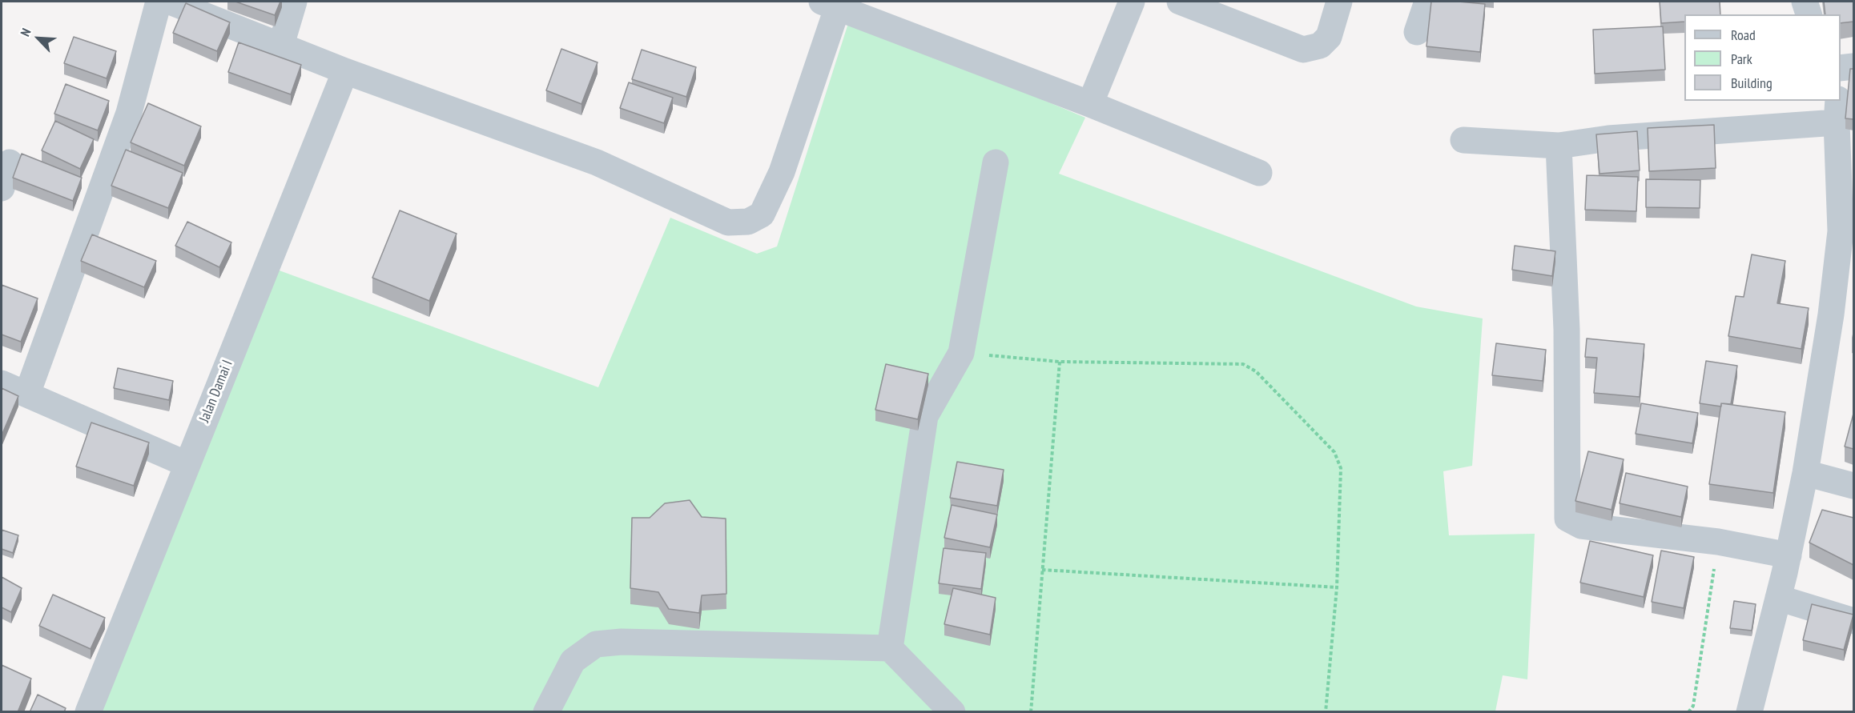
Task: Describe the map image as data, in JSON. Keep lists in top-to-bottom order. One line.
{"streets":{"street":["Jalan Damai I"]},"legend":["Road","Park","Building"],"north":"top left"}
